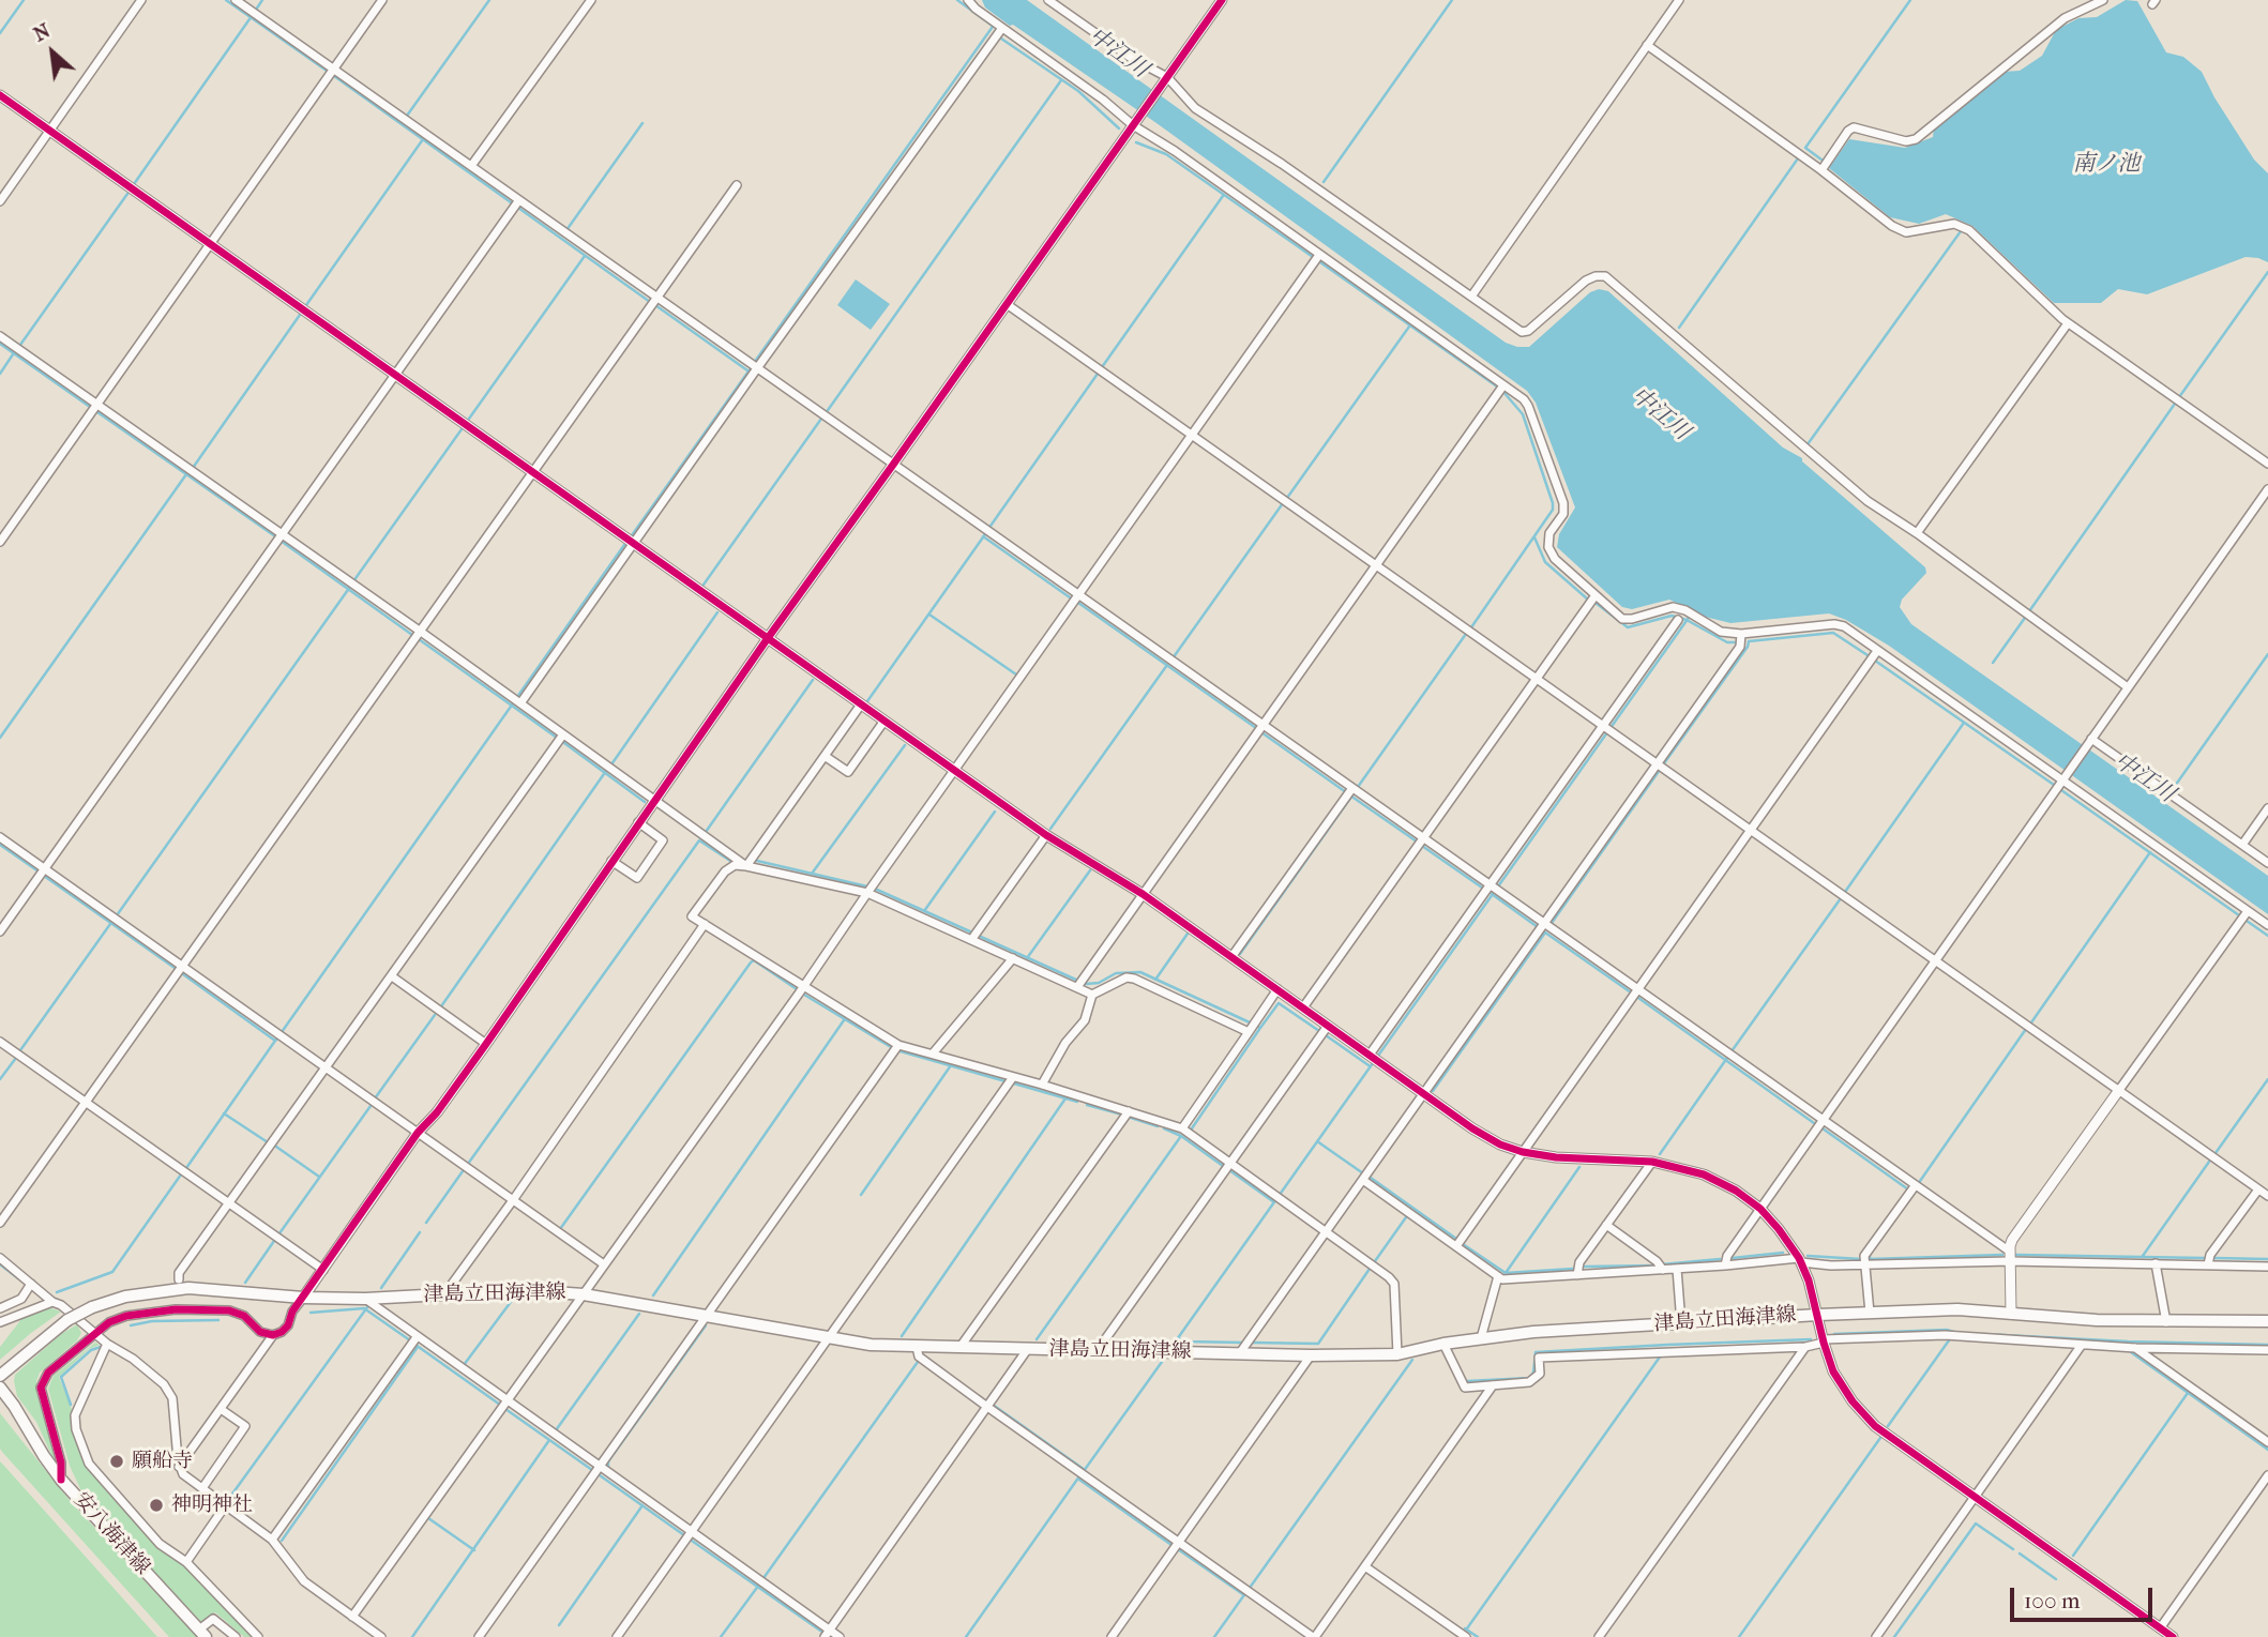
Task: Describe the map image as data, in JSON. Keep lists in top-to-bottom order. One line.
{"streets":{"main road":["津島立田海津線","安八海津線"]},"water":["中江川","南ノ池"],"places":["願船寺","神明神社"],"scale_bar":"100 m","north":"top left"}
